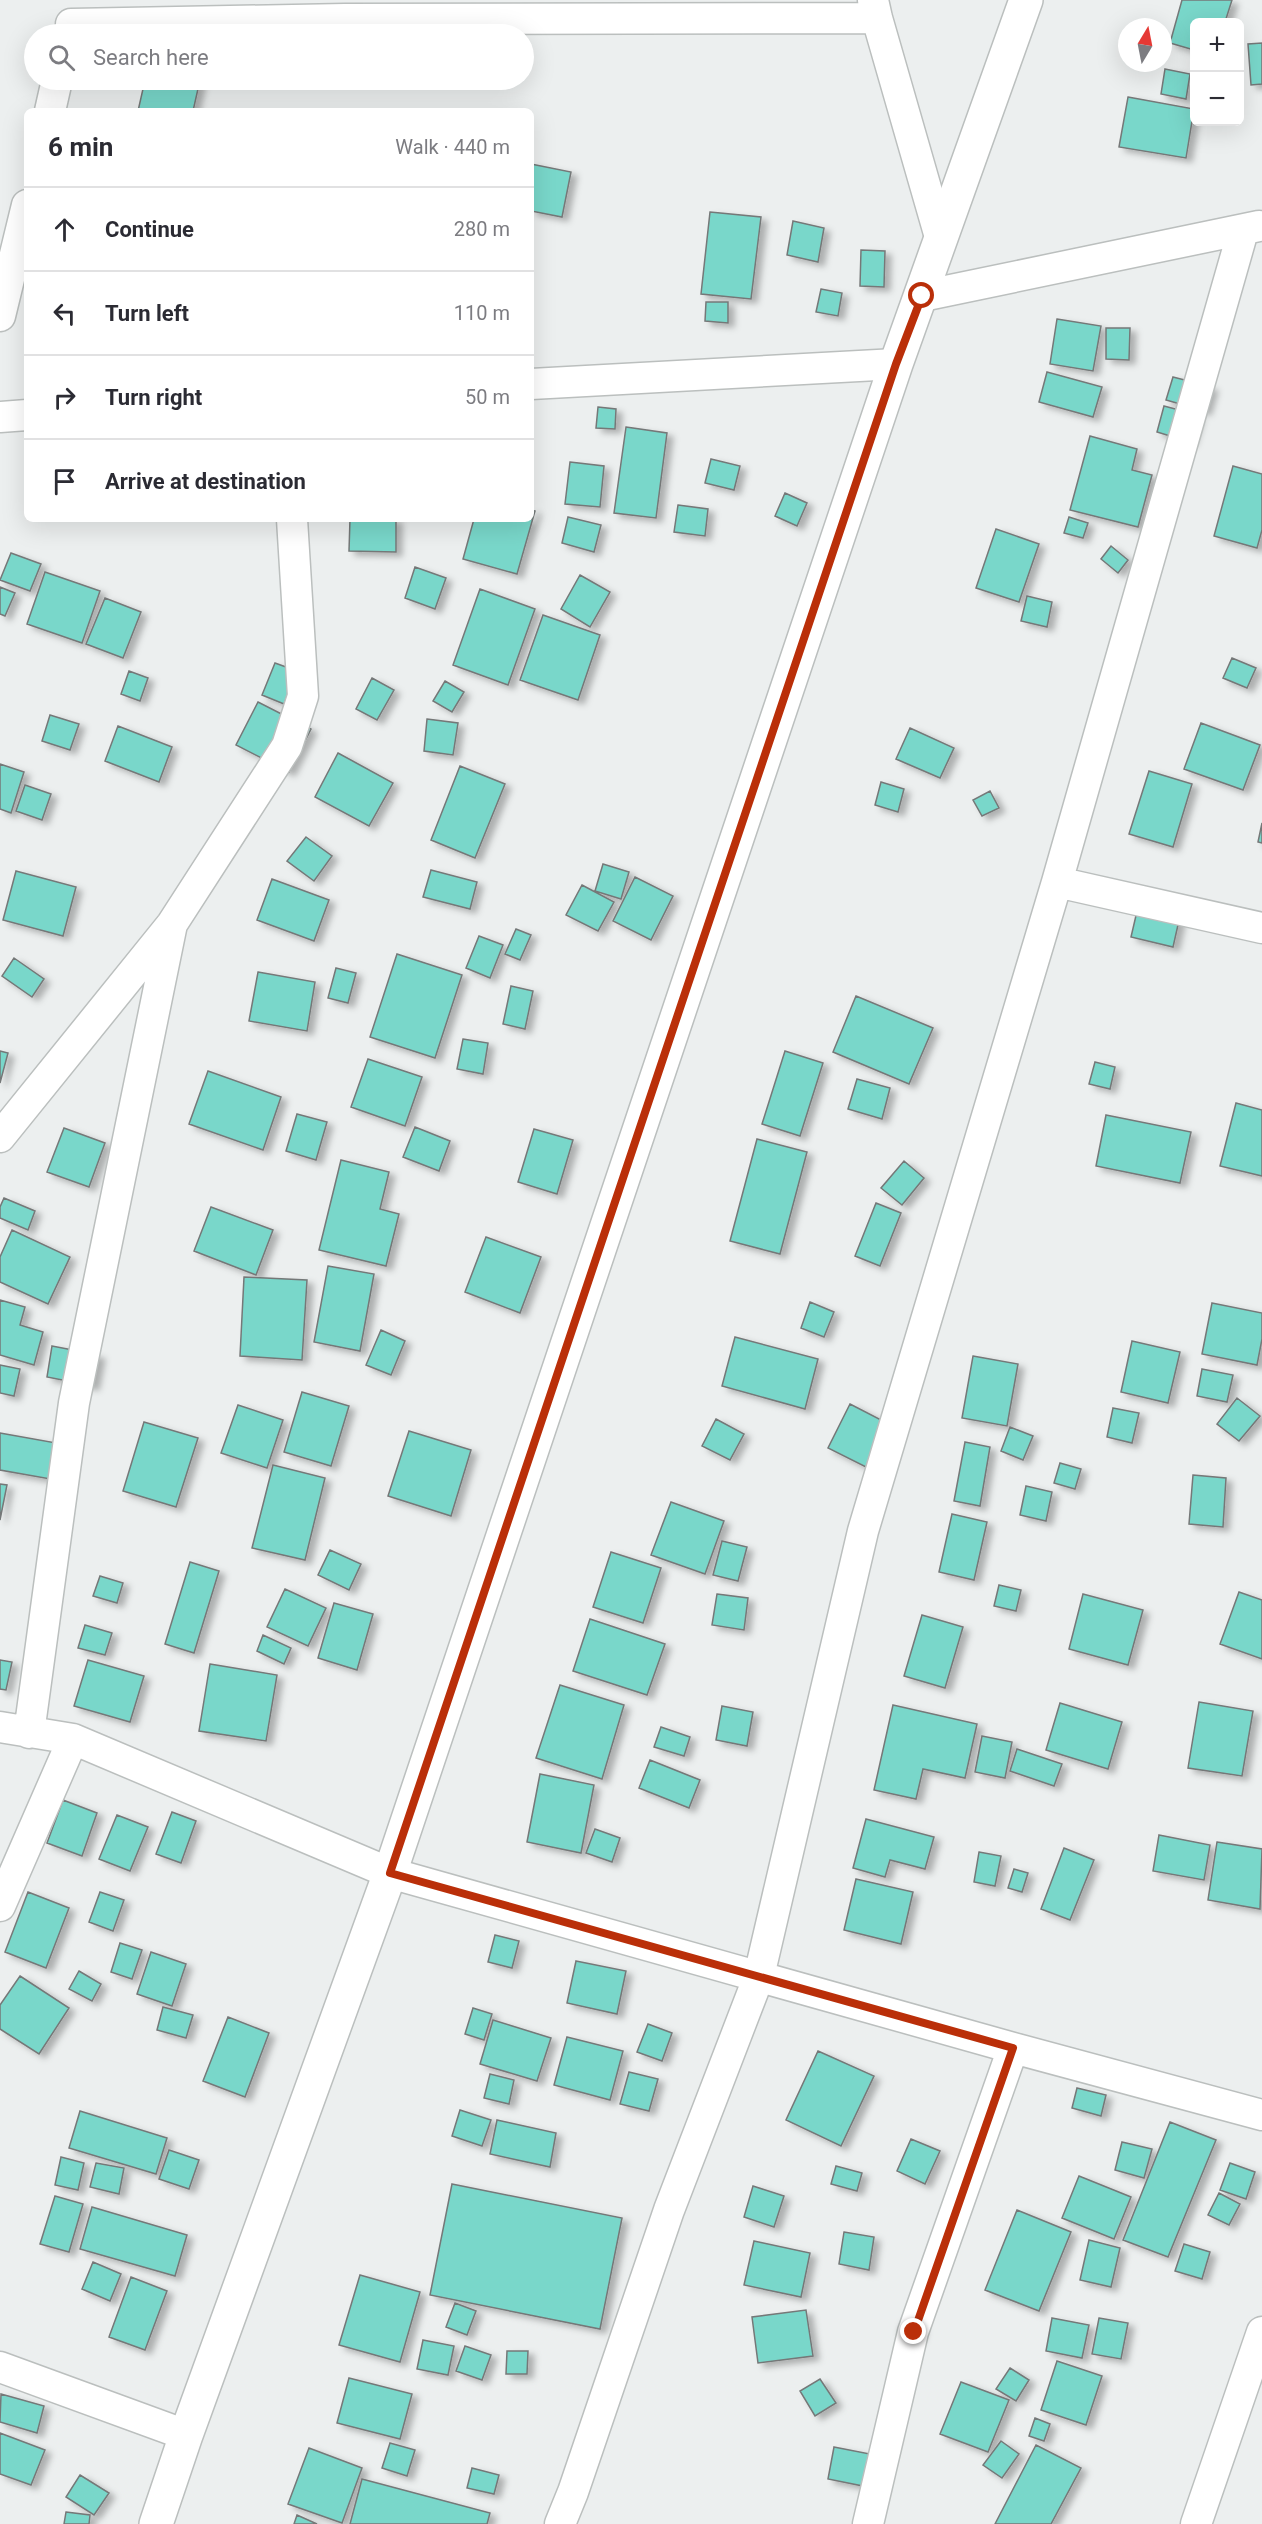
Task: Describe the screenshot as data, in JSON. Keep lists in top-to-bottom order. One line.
{"north":"top","page":{"map_buttons":["+","−"],"search":"Search here","heading":["6 min","Walk · 440 m"],"list":[["Continue","280 m"],["Turn left","110 m"],["Turn right","50 m"],"Arrive at destination"]}}
